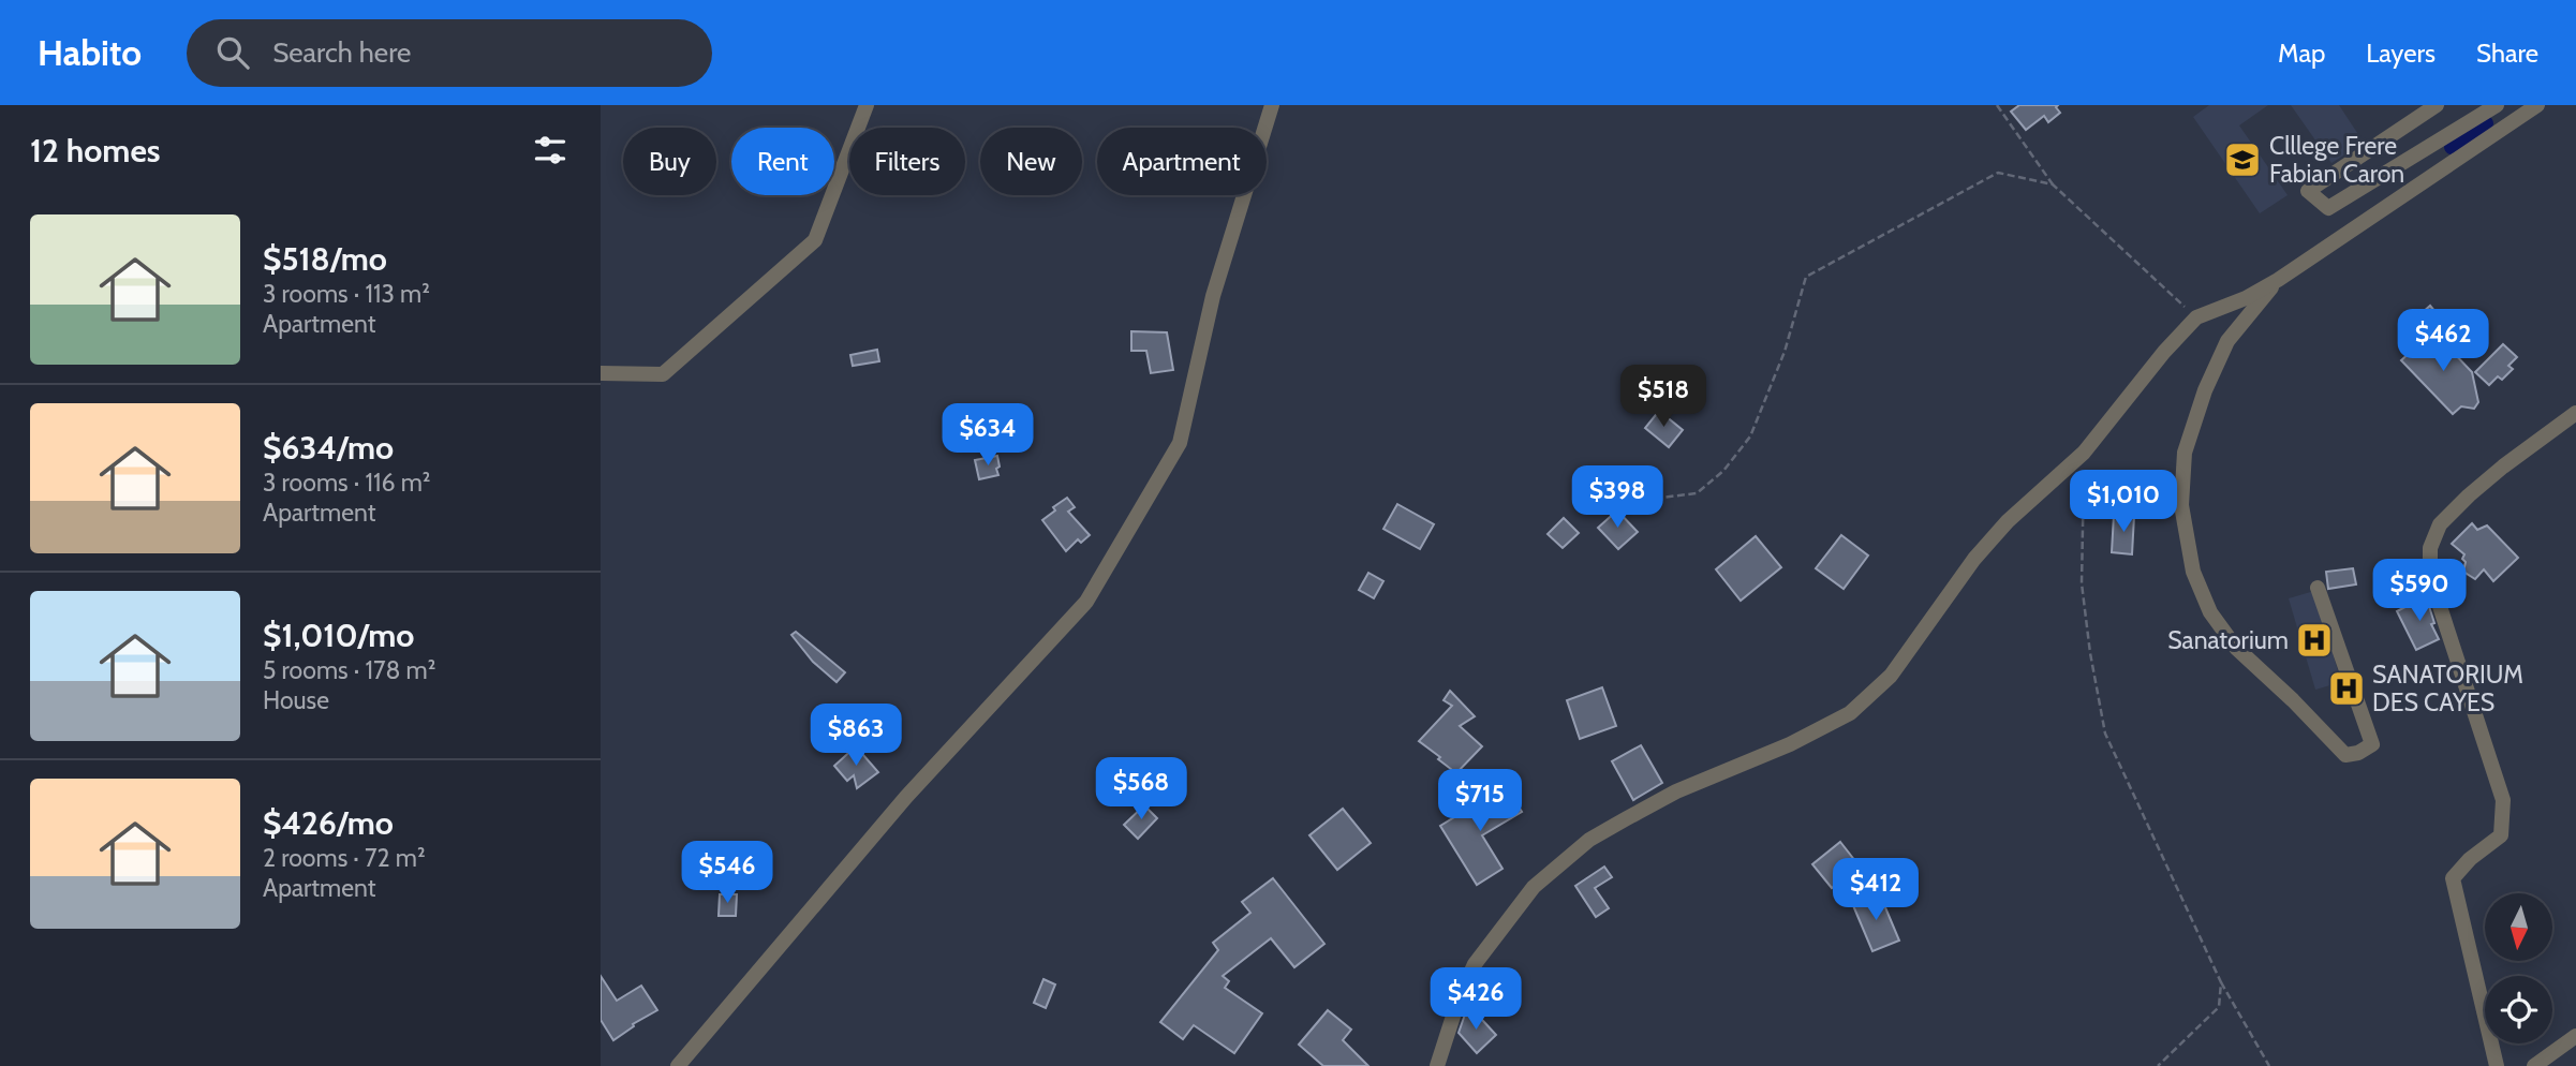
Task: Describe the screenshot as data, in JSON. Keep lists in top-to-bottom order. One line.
{"places":{"school or university":["Clllege Frere Fabian Caron"],"hospital":["Sanatorium","SANATORIUM DES CAYES"]},"north":"bottom","page":{"header":"Habito","search":"Search here","nav":["Map","Layers","Share"],"heading":"12 homes","chip":["Buy","Rent","Filters","New","Apartment"],"list":[{"name":"$518/mo","note":"3 rooms · 113 m² · Apartment"},{"name":"$634/mo","note":"3 rooms · 116 m² · Apartment"},{"name":"$1,010/mo","note":"5 rooms · 178 m² · House"},{"name":"$426/mo","note":"2 rooms · 72 m² · Apartment"}],"price":["$462","$518","$634","$398","$1,010","$590","$863","$568","$715","$546","$412","$426"]}}
